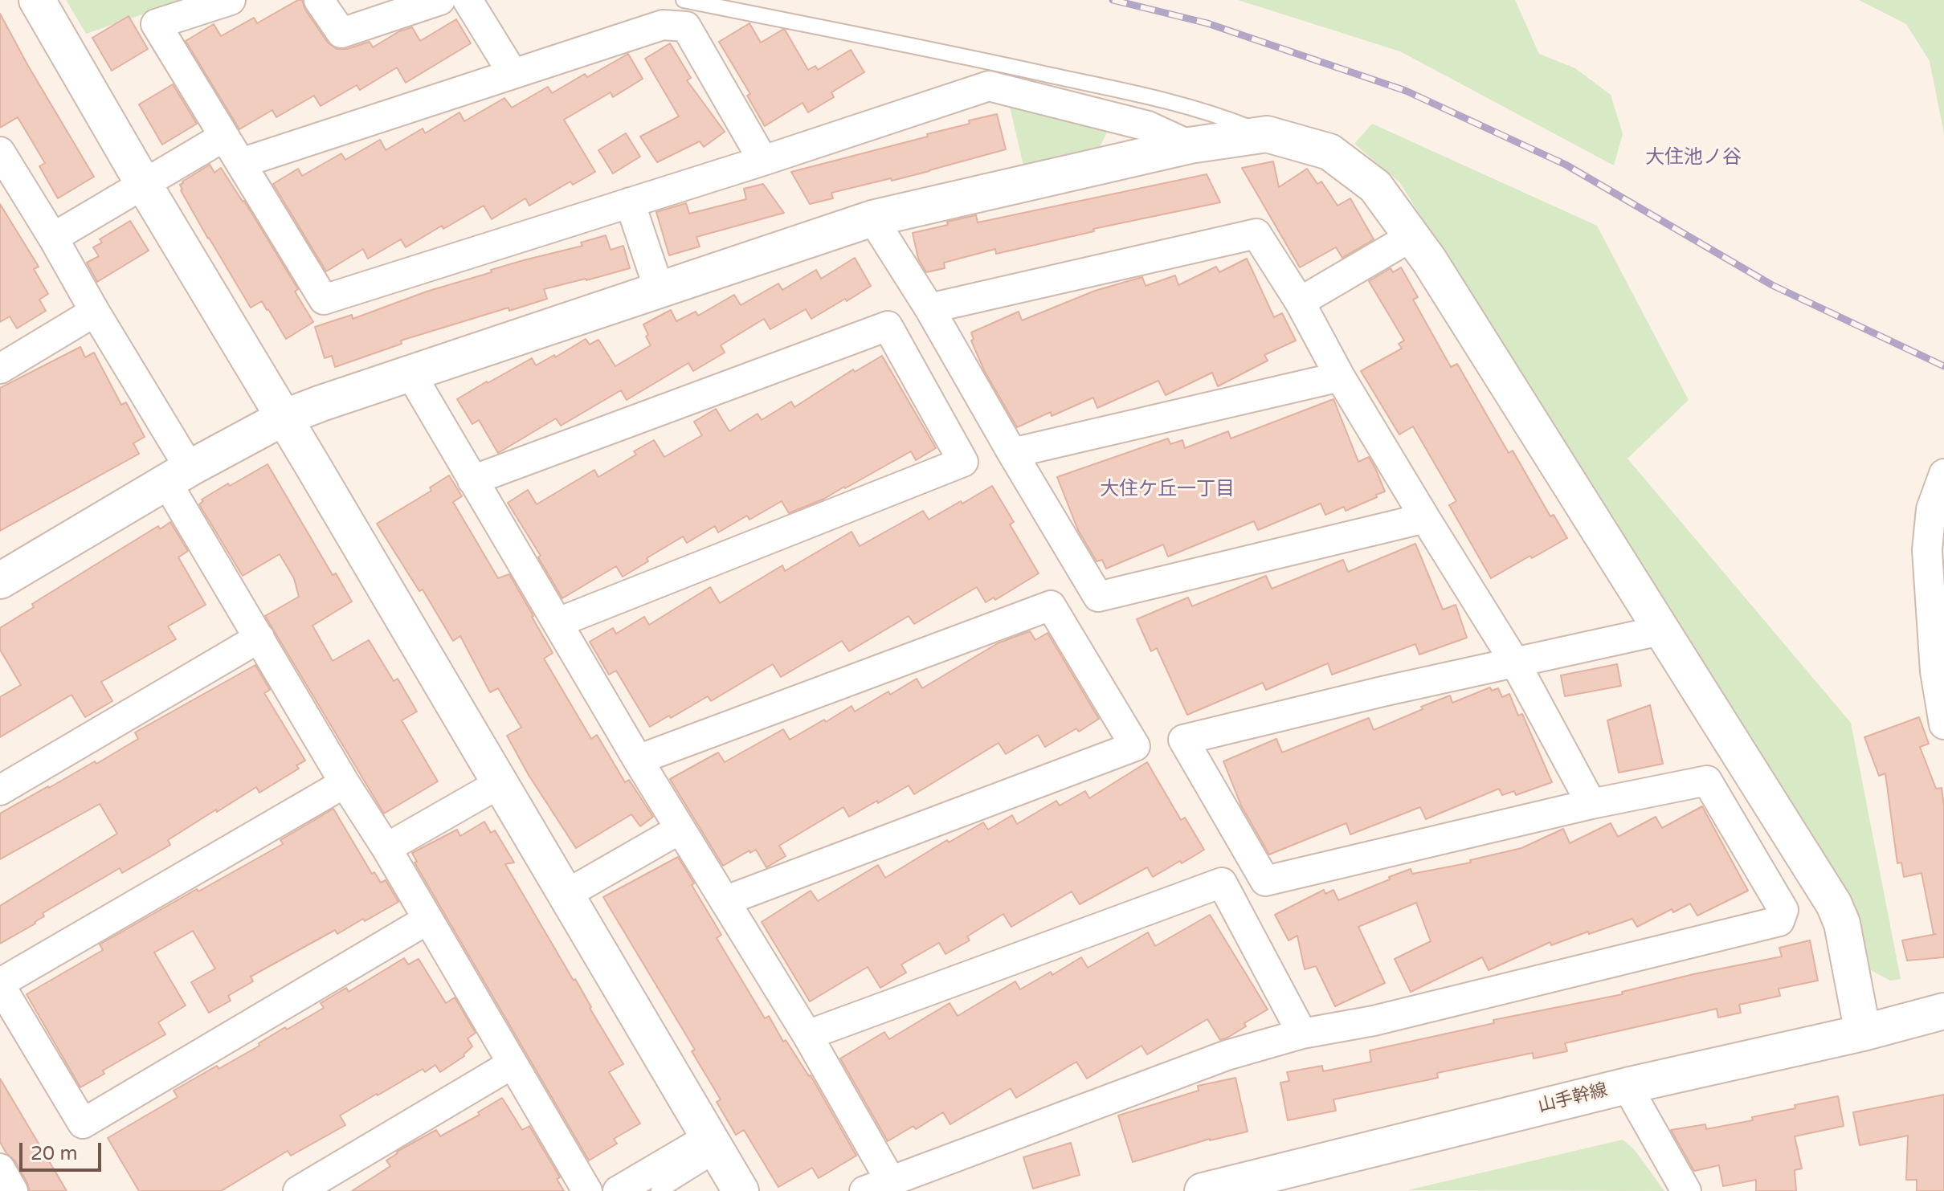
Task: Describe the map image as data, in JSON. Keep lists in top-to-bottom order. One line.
{"streets":{"street":["山手幹線"]},"districts":["大住池ノ谷","大住ケ丘一丁目"],"scale_bar":"20 m"}
